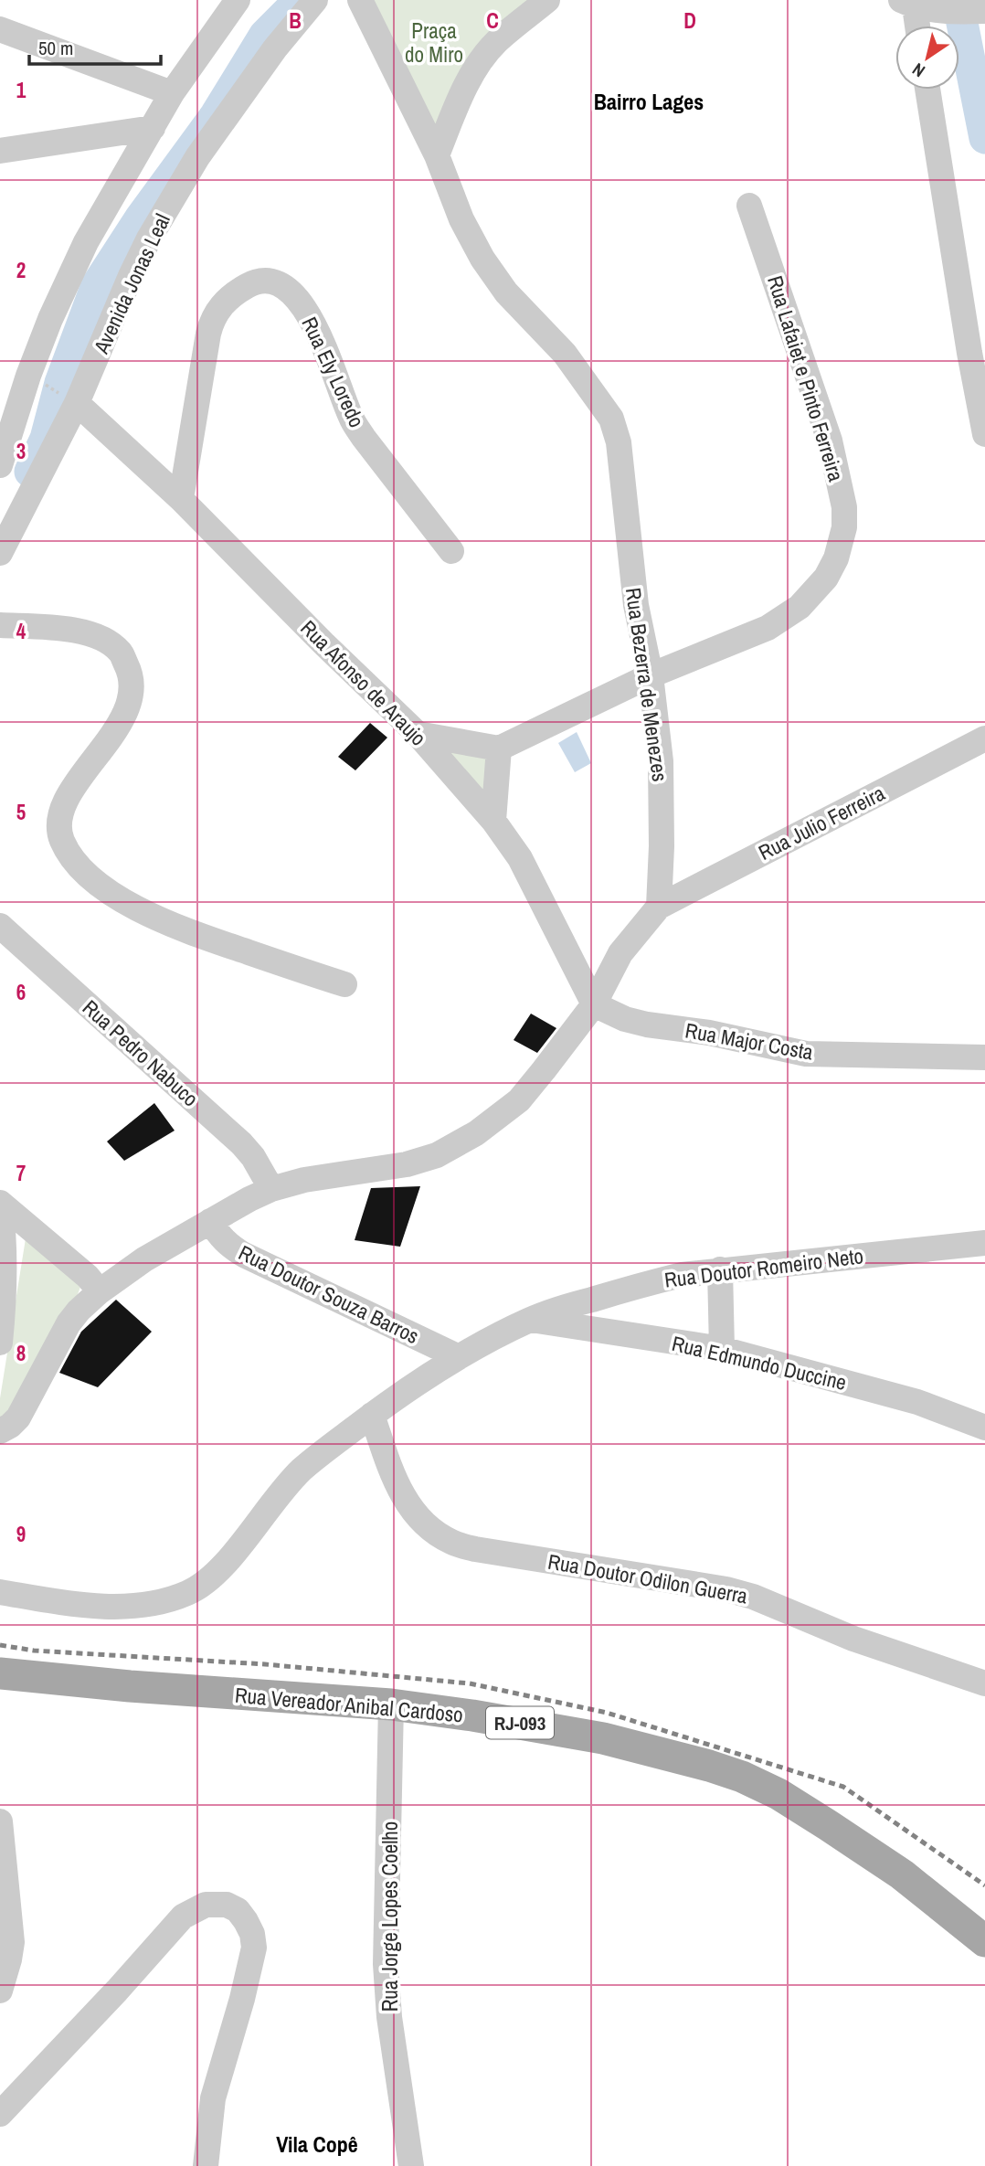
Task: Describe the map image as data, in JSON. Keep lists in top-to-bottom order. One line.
{"streets":{"main road":["Rua Vereador Anibal Cardoso","RJ-093"],"street":["Avenida Jonas Leal","Rua Ely Loredo","Rua Lafaiet e Pinto Ferreira","Rua Afonso de Araujo","Rua Bezerra de Menezes","Rua Julio Ferreira","Rua Major Costa","Rua Pedro Nabuco","Rua Doutor Romeiro Neto","Rua Doutor Souza Barros","Rua Edmundo Duccine","Rua Doutor Odilon Guerra","Rua Jorge Lopes Coelho"]},"crossings":[["Avenida Jonas Leal","Rua Afonso de Araujo"],["Rua Ely Loredo","Rua Afonso de Araujo"],["Rua Lafaiet e Pinto Ferreira","Rua Bezerra de Menezes"],["Rua Afonso de Araujo","Rua Major Costa"],["Rua Bezerra de Menezes","Rua Julio Ferreira"],["Rua Doutor Romeiro Neto","Rua Doutor Souza Barros"],["Rua Doutor Romeiro Neto","Rua Edmundo Duccine"],["Rua Doutor Romeiro Neto","Rua Doutor Odilon Guerra"],["Rua Vereador Anibal Cardoso","Rua Jorge Lopes Coelho"]],"districts":["Bairro Lages","Vila Copê"],"parks":["Praça do Miro"],"scale_bar":"50 m","north":"bottom left","grid":{"columns":["B","C","D"],"rows":["1","2","3","4","5","6","7","8","9"]}}
